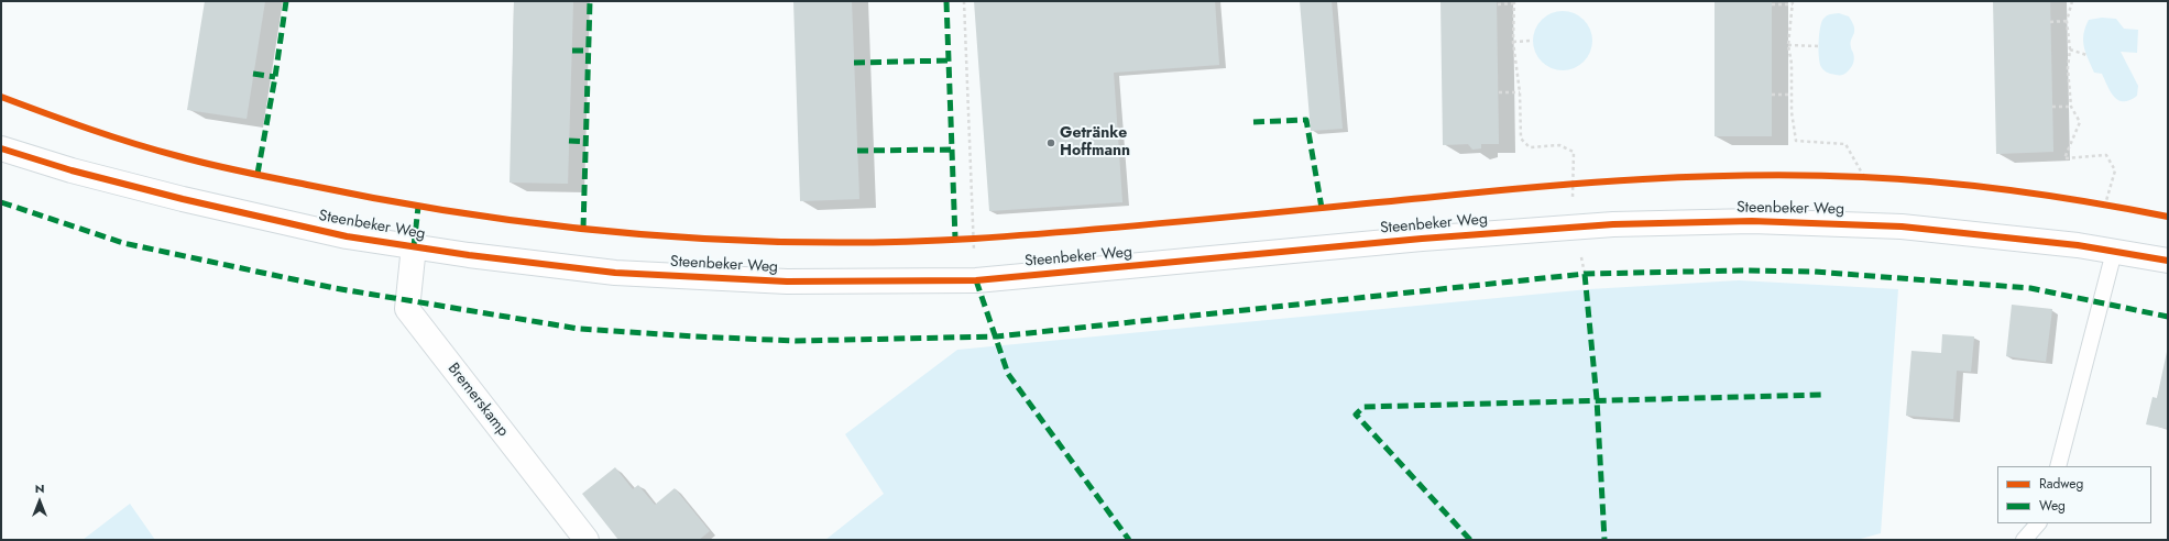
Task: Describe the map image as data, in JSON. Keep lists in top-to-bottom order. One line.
{"streets":{"main road":["Steenbeker Weg","Bremerskamp"]},"crossings":[["Steenbeker Weg","Bremerskamp"]],"places":["Getränke Hoffmann"],"legend":["Radweg","Weg"],"north":"top"}
